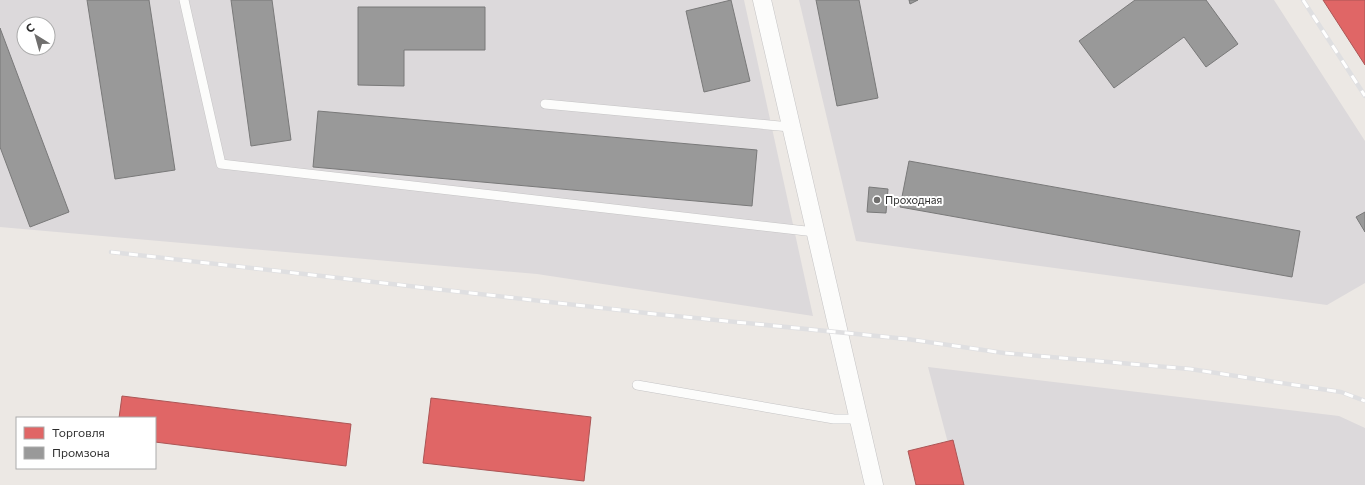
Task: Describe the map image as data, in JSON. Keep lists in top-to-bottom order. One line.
{"places":["Проходная"],"legend":["Торговля","Промзона"],"north":"top left"}
